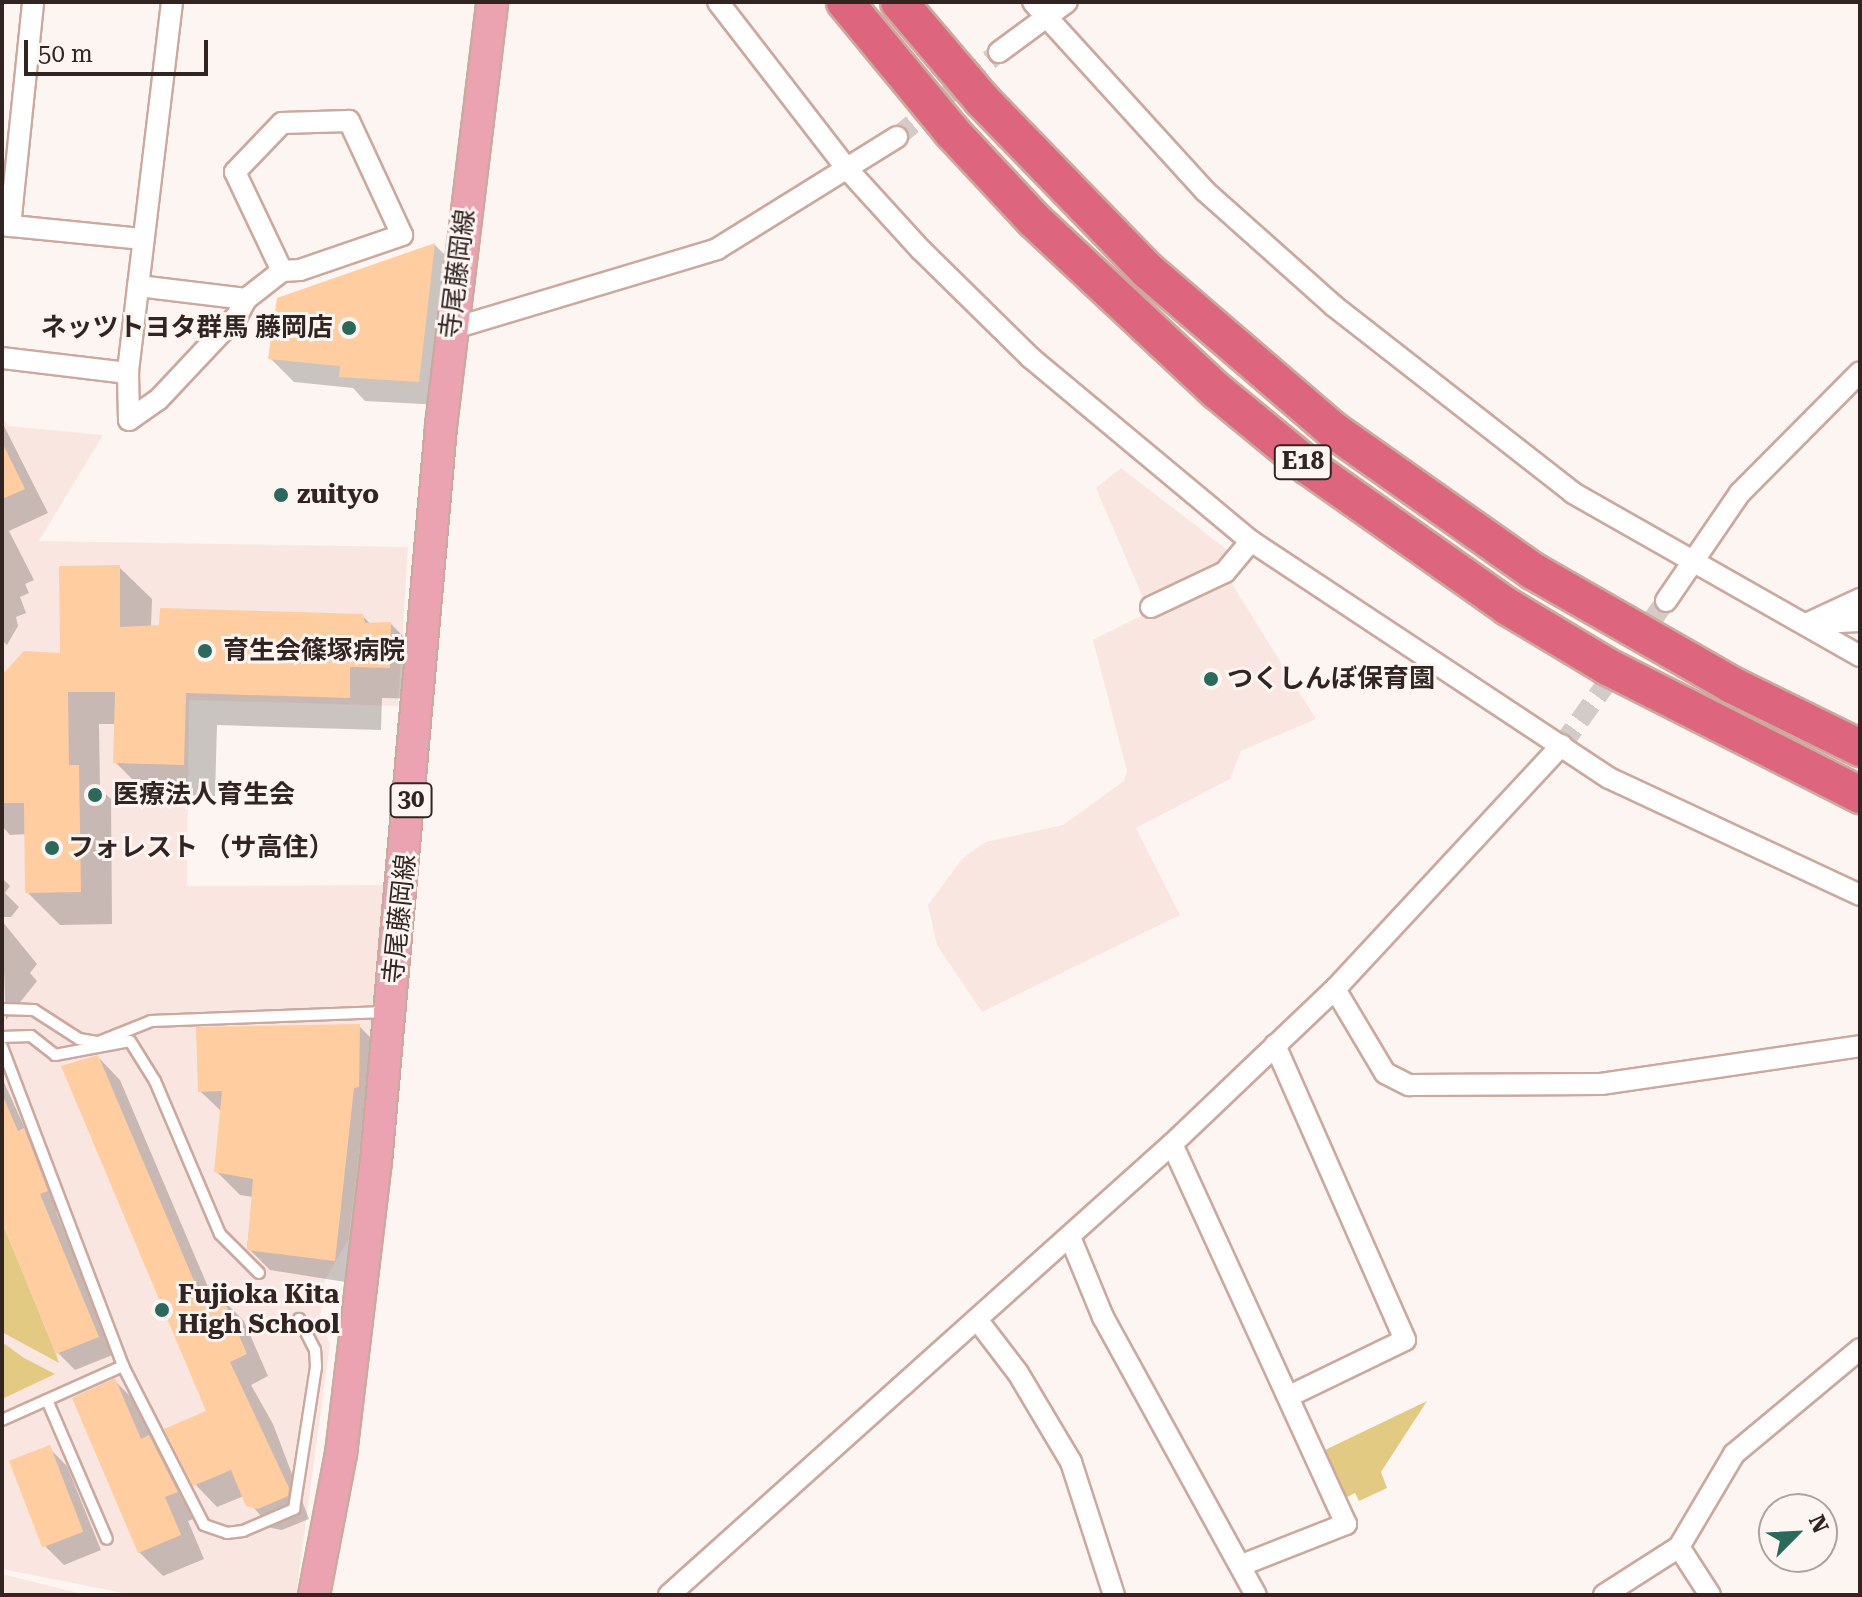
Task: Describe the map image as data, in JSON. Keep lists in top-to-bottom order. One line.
{"streets":{"highway":["E18"],"main road":["寺尾藤岡線","30"]},"places":["ネッツトヨタ群馬 藤岡店","zuityo","育生会篠塚病院","つくしんぼ保育園","医療法人育生会","フォレスト （サ高住）","Fujioka Kita High School"],"scale_bar":"50 m","north":"top right"}
